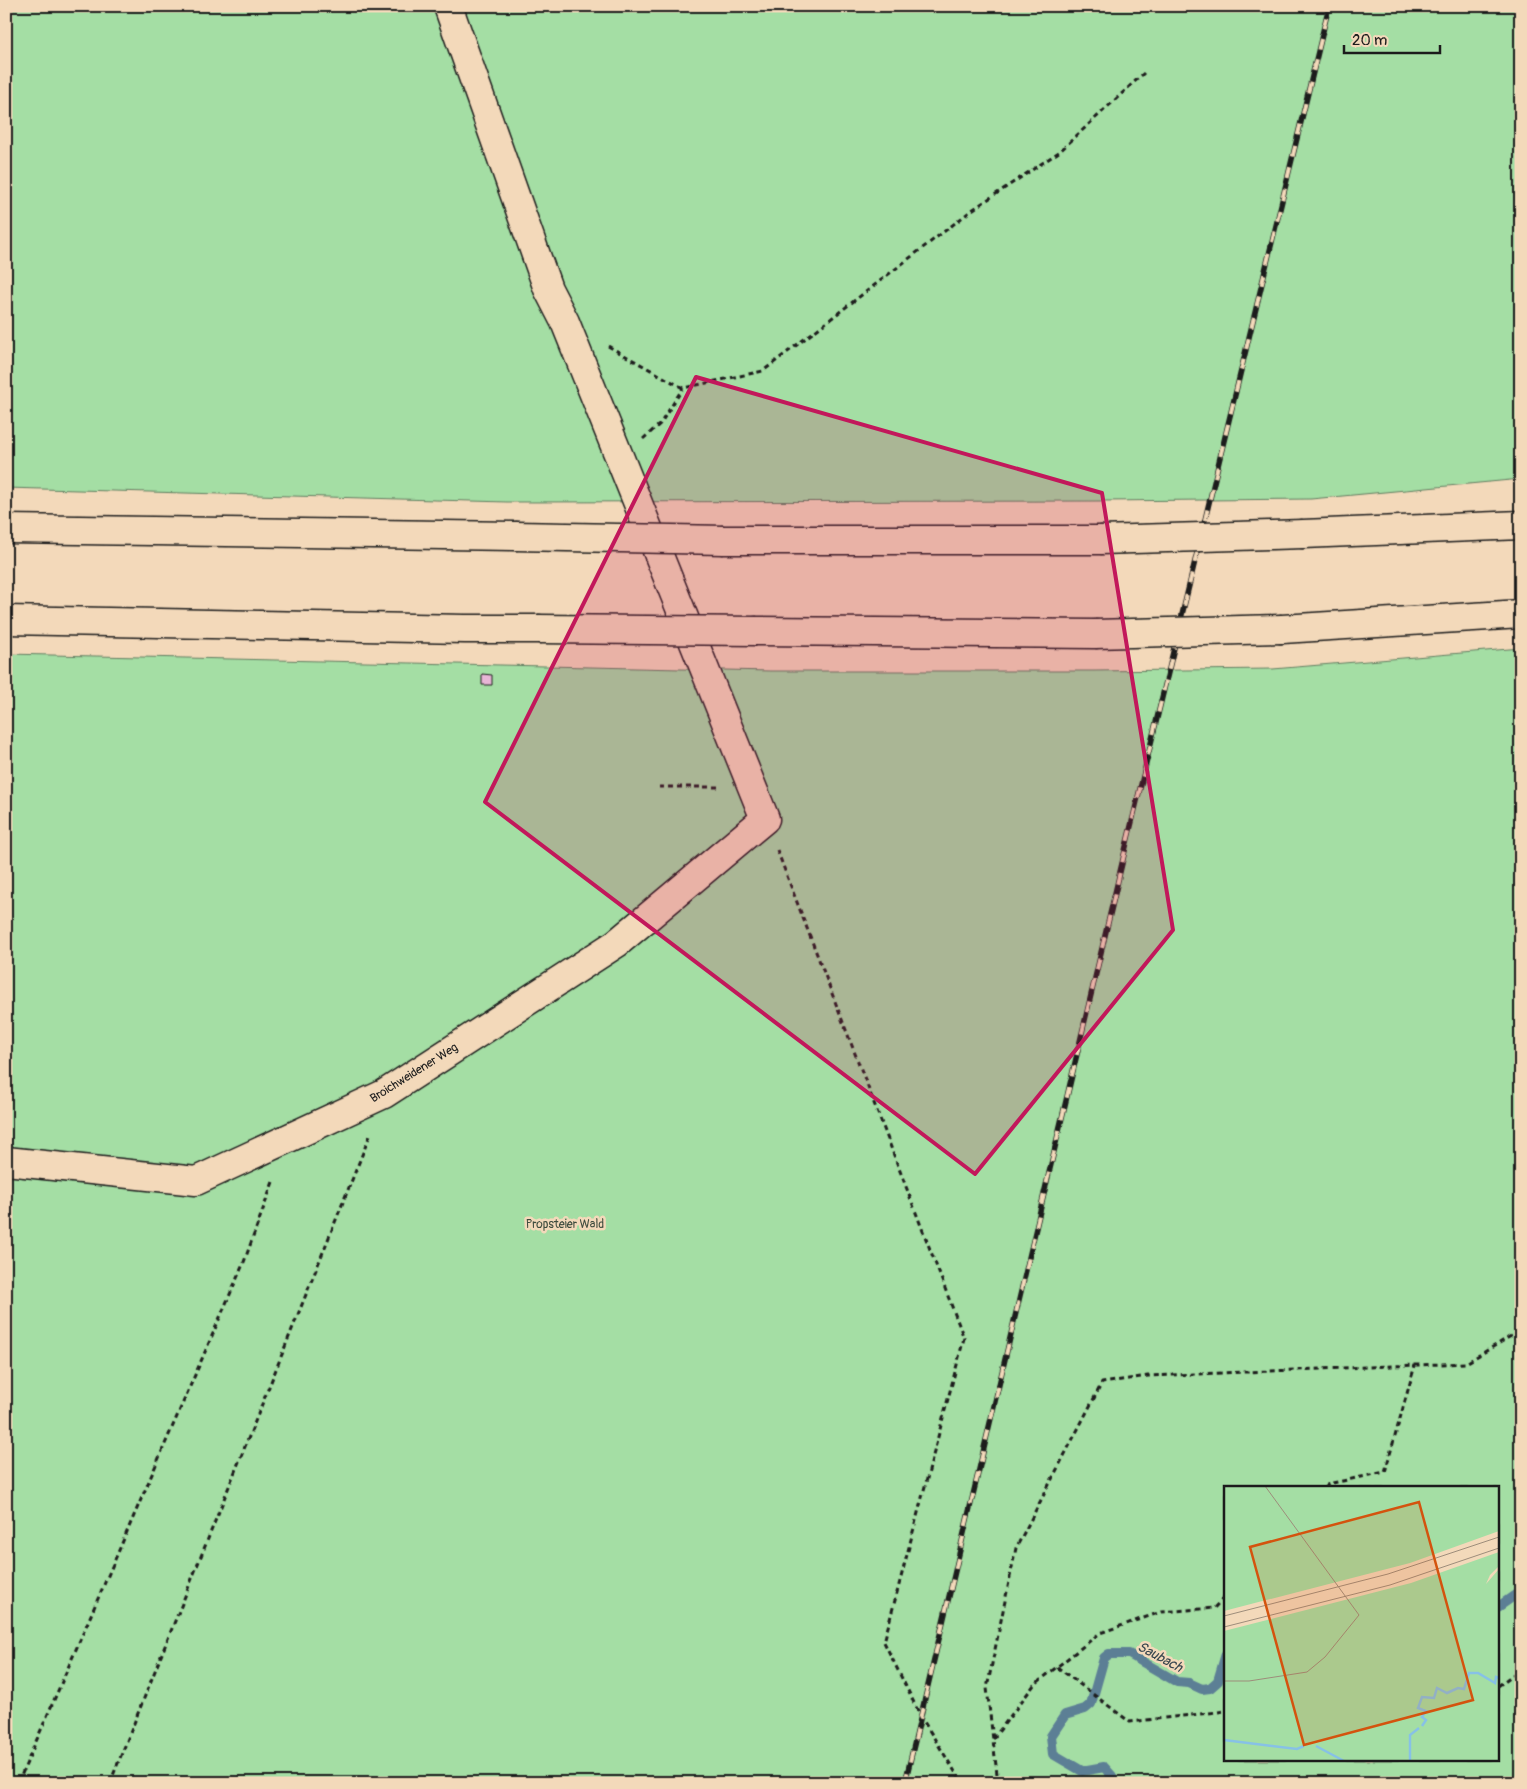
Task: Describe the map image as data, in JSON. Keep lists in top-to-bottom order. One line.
{"streets":{"main road":["Broichweidener Weg"]},"water":["Saubach"],"parks":["Propsteier Wald"],"scale_bar":"20 m"}
